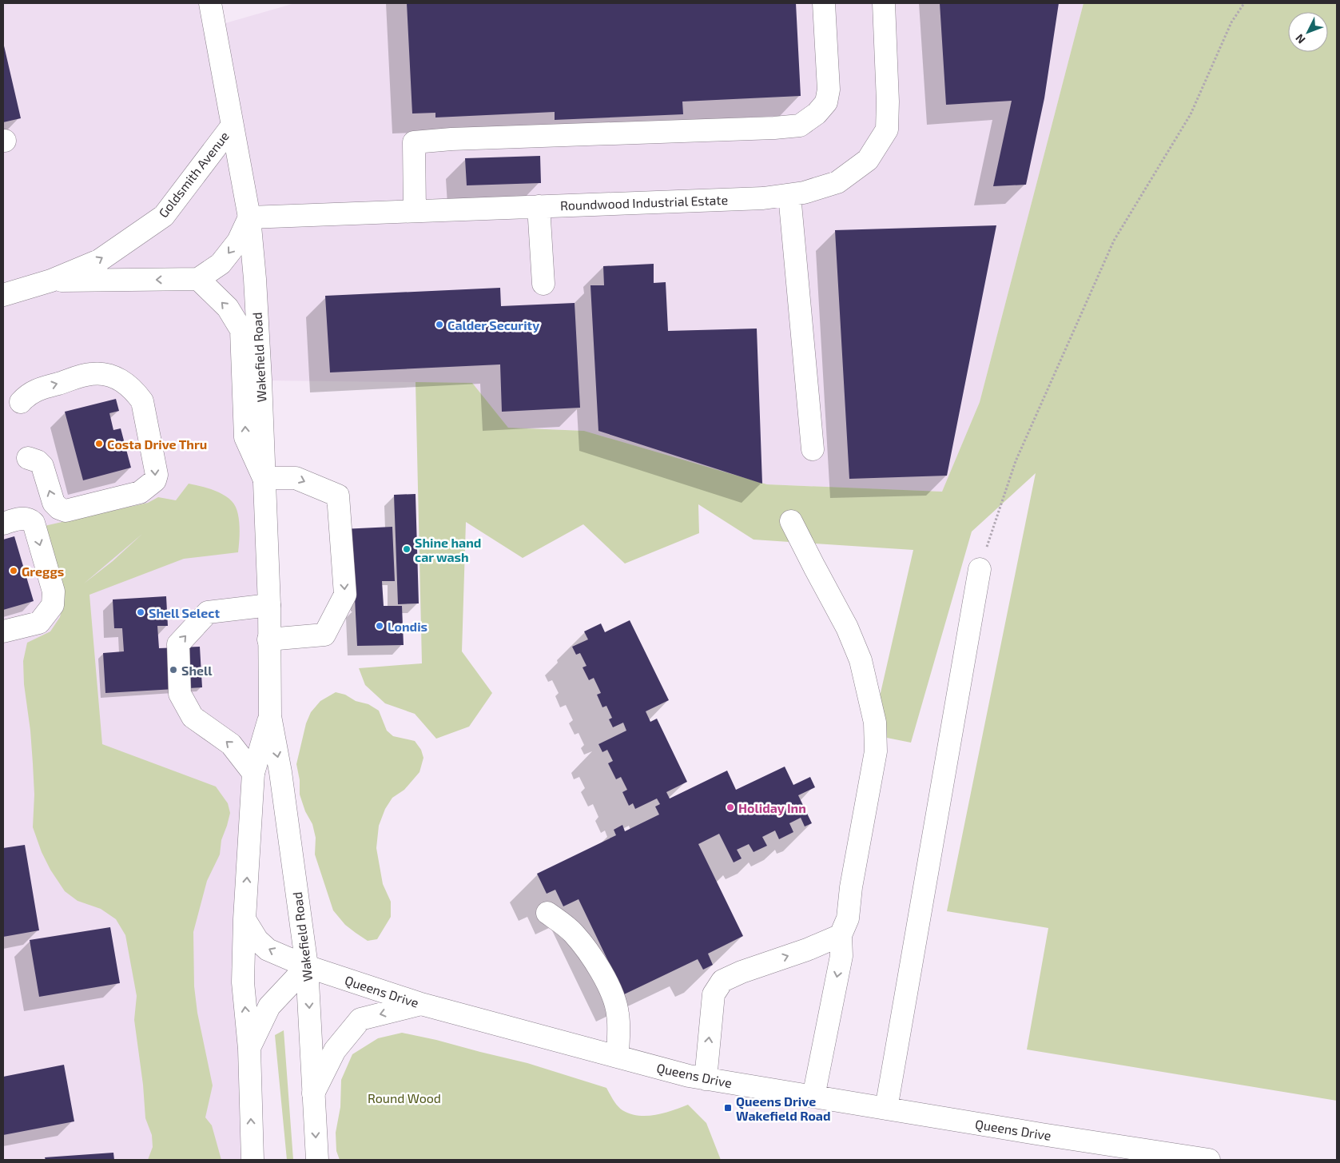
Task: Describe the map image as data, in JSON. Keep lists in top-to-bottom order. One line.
{"streets":{"main road":["Goldsmith Avenue","Roundwood Industrial Estate","Wakefield Road","Queens Drive"]},"crossings":[["Goldsmith Avenue","Wakefield Road"],["Roundwood Industrial Estate","Wakefield Road"],["Wakefield Road","Queens Drive"]],"parks":["Round Wood"],"places":{"other":["Calder Security","Costa Drive Thru","Shine hand car wash","Greggs","Shell Select","Londis","Shell","Holiday Inn"],"transit":["Queens Drive Wakefield Road"]},"north":"bottom left"}
